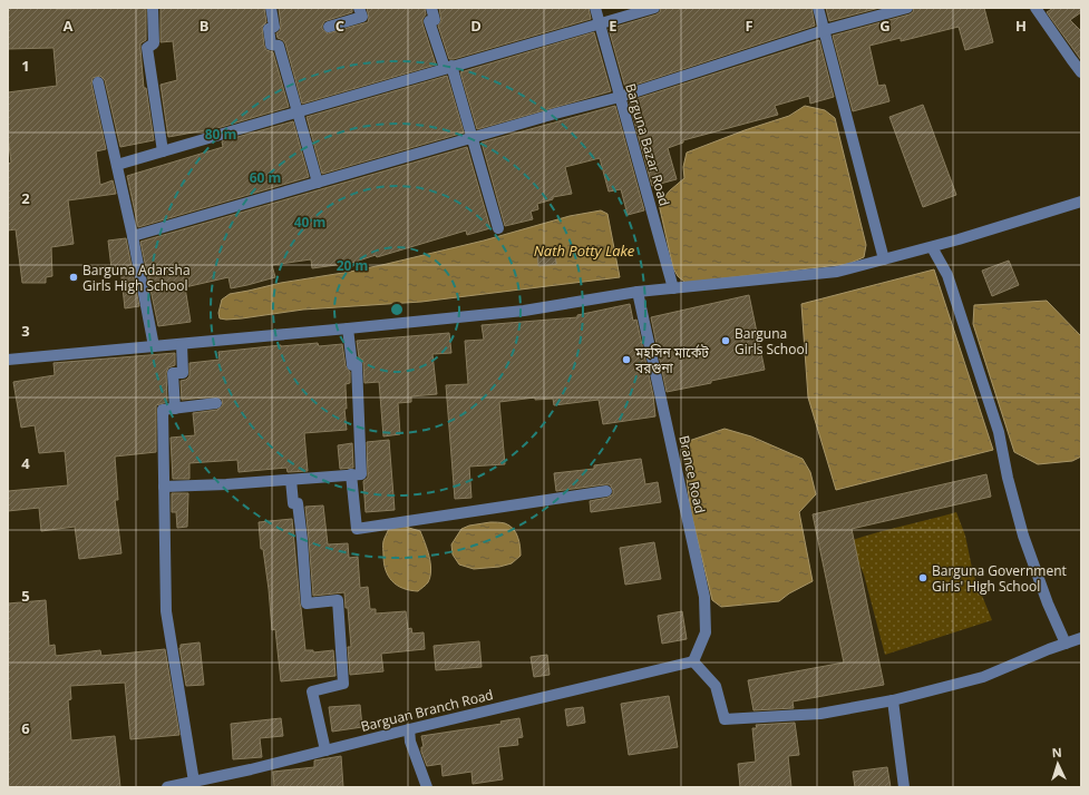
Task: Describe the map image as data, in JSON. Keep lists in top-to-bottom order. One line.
{"streets":{"street":["Barguna Bazar Road","Brance Road","Barguan Branch Road"]},"crossings":[["Brance Road","Barguan Branch Road"]],"water":["Nath Potty Lake"],"places":["Barguna Adarsha Girls High School","Barguna Girls School","মহসিন মার্কেট বরগুনা","Barguna Government Girls' High School"],"north":"top","grid":{"columns":["A","B","C","D","E","F","G","H"],"rows":["1","2","3","4","5","6"]},"rings":["80 m","60 m","40 m","20 m"]}
